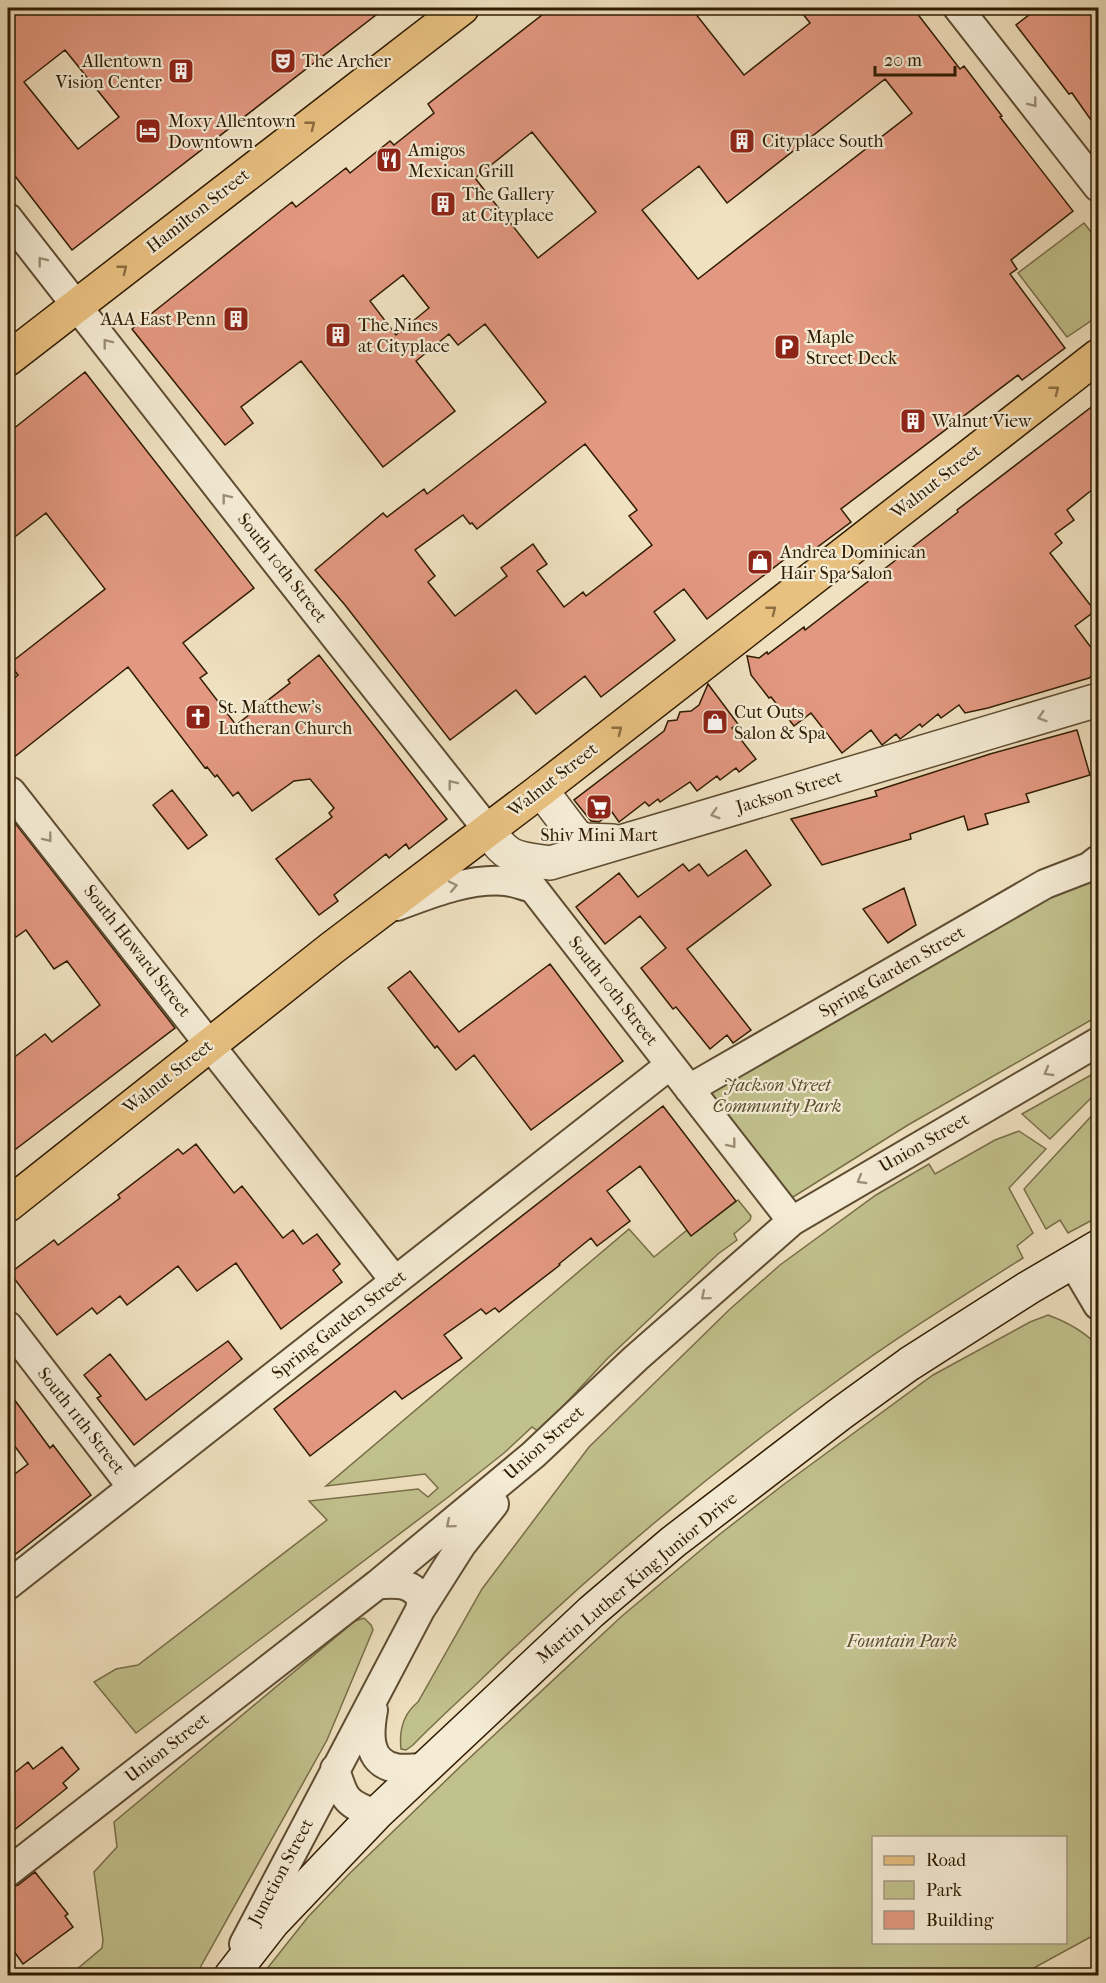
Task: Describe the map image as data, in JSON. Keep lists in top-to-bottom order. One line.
{"streets":{"main road":["Hamilton Street","Walnut Street","Jackson Street","Martin Luther King Junior Drive"],"street":["South 10th Street","South Howard Street","Spring Garden Street","Union Street","South 11th Street","Junction Street"]},"crossings":[["Hamilton Street","South 10th Street"],["Walnut Street","South 10th Street"],["Walnut Street","Jackson Street"],["Walnut Street","South Howard Street"],["South 10th Street","Jackson Street"],["South 10th Street","Spring Garden Street"],["South 10th Street","Union Street"],["South Howard Street","Spring Garden Street"],["Spring Garden Street","South 11th Street"],["Union Street","Junction Street"],["Martin Luther King Junior Drive","Junction Street"]],"one_way":["Hamilton Street","Walnut Street","Jackson Street","South Howard Street","Union Street"],"parks":["Jackson Street Community Park","Fountain Park"],"places":{"theatre":["The Archer"],"building":["Allentown Vision Center","Cityplace South","The Gallery at Cityplace","AAA East Penn","The Nines at Cityplace","Walnut View"],"hotel":["Moxy Allentown Downtown"],"restaurant":["Amigos Mexican Grill"],"parking":["Maple Street Deck"],"shop":["Andrea Dominican Hair Spa Salon","Cut Outs Salon & Spa"],"church":["St. Matthew's Lutheran Church"],"supermarket":["Shiv Mini Mart"]},"legend":["Road","Park","Building"],"scale_bar":"20 m"}
